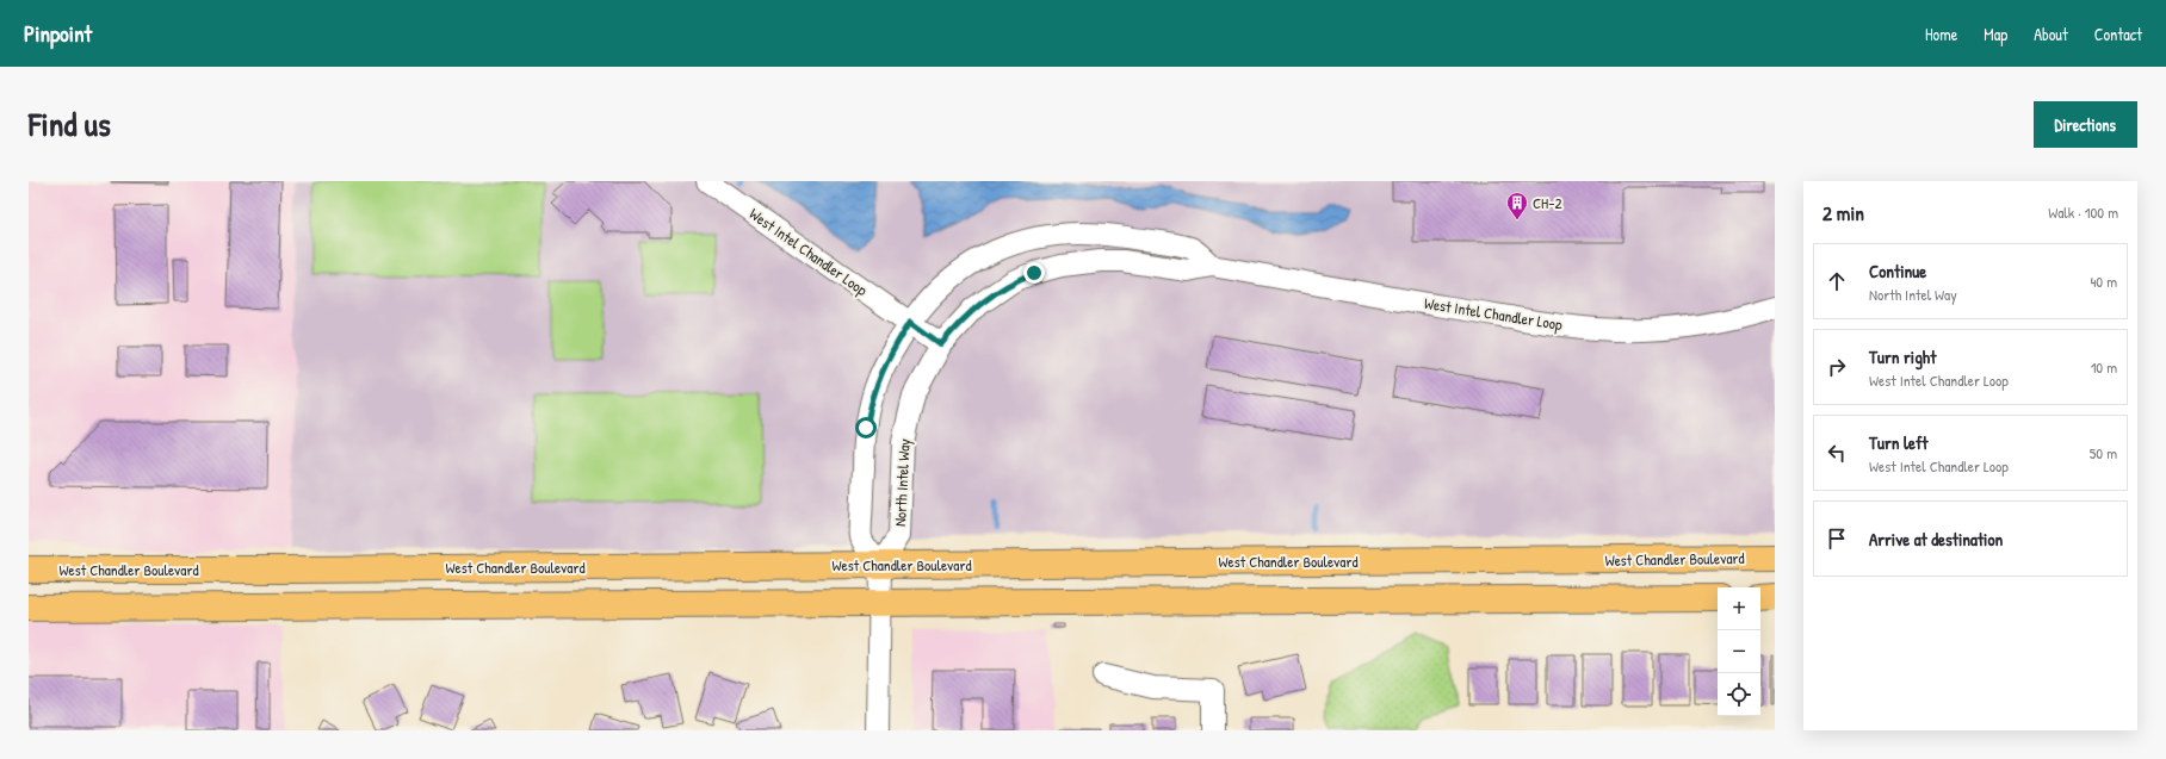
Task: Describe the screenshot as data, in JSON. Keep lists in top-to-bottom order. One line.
{"streets":{"main road":["West Chandler Boulevard"],"street":["West Intel Chandler Loop","North Intel Way"]},"crossings":[["West Intel Chandler Loop","North Intel Way"],["North Intel Way","West Chandler Boulevard"]],"places":{"building":["CH-2"]},"page":{"header":"Pinpoint","nav":["Home","Map","About","Contact"],"title":"Find us","buttons":"Directions","heading":["2 min","Walk · 100 m"],"list":[["Continue","North Intel Way","40 m"],["Turn right","West Intel Chandler Loop","10 m"],["Turn left","West Intel Chandler Loop","50 m"],"Arrive at destination"],"map_buttons":["+","−"]}}
